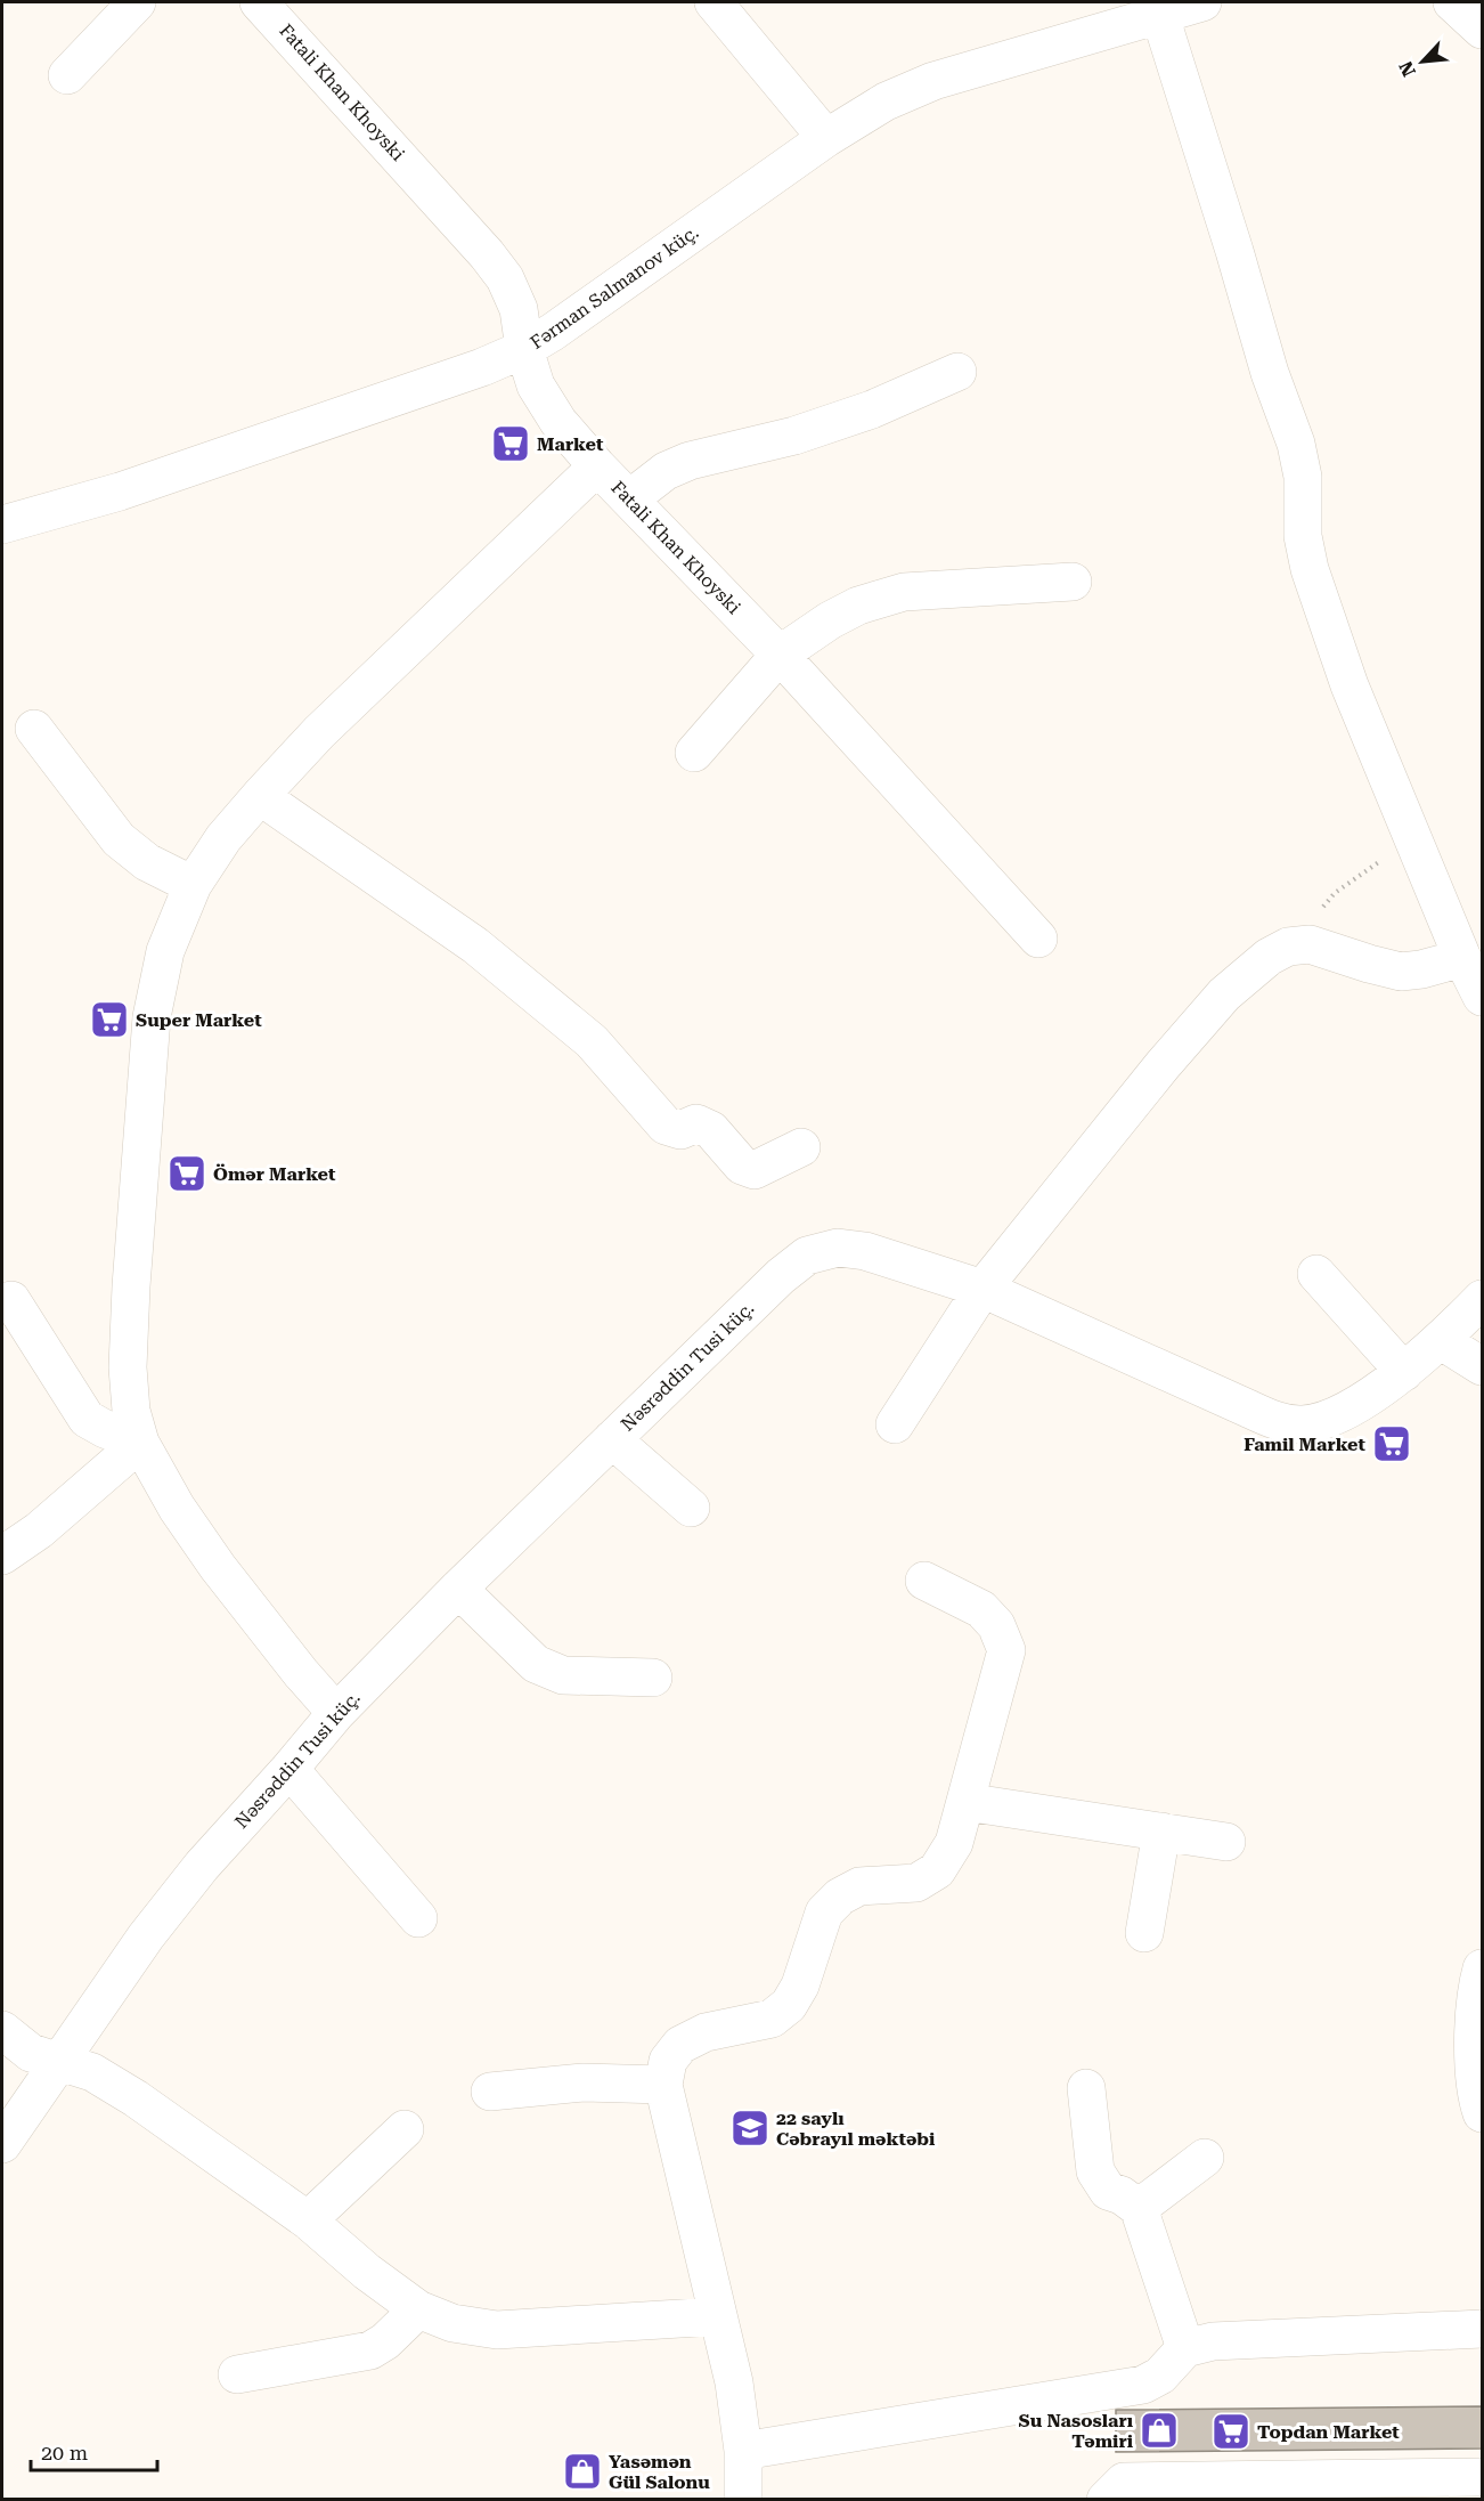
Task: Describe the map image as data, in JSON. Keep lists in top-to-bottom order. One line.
{"streets":{"street":["Fatali Khan Khoyski","Fərman Salmanov küç.","Nəsrəddin Tusi küç."]},"crossings":[["Fatali Khan Khoyski","Fərman Salmanov küç."]],"places":{"supermarket":["Market","Super Market","Ömər Market","Famil Market","Topdan Market"],"school or university":["22 saylı Cəbrayıl məktəbi"],"shop":["Su Nasosları Təmiri","Yasəmən Gül Salonu"]},"scale_bar":"20 m","north":"bottom left"}
